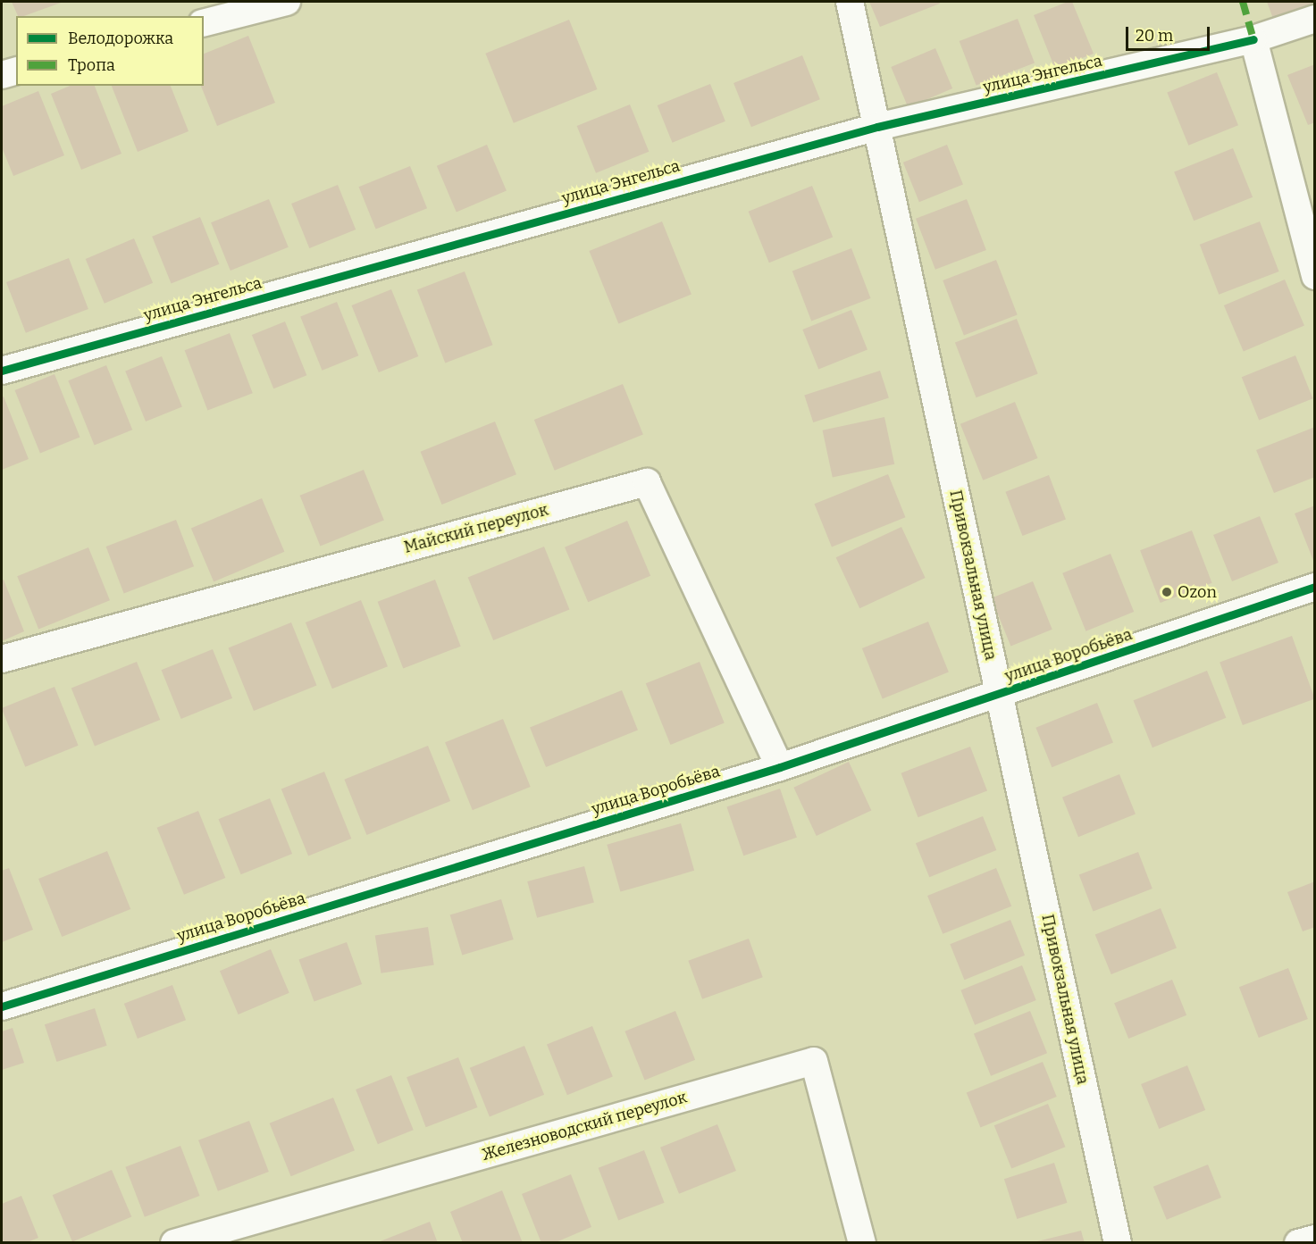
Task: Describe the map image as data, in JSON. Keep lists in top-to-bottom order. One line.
{"streets":{"street":["улица Энгельса","Майский переулок","Привокзальная улица","улица Воробьёва","Железноводский переулок"]},"crossings":[["улица Энгельса","Привокзальная улица"],["Майский переулок","улица Воробьёва"],["Привокзальная улица","улица Воробьёва"]],"places":["Ozon"],"legend":["Велодорожка","Тропа"],"scale_bar":"20 m"}
